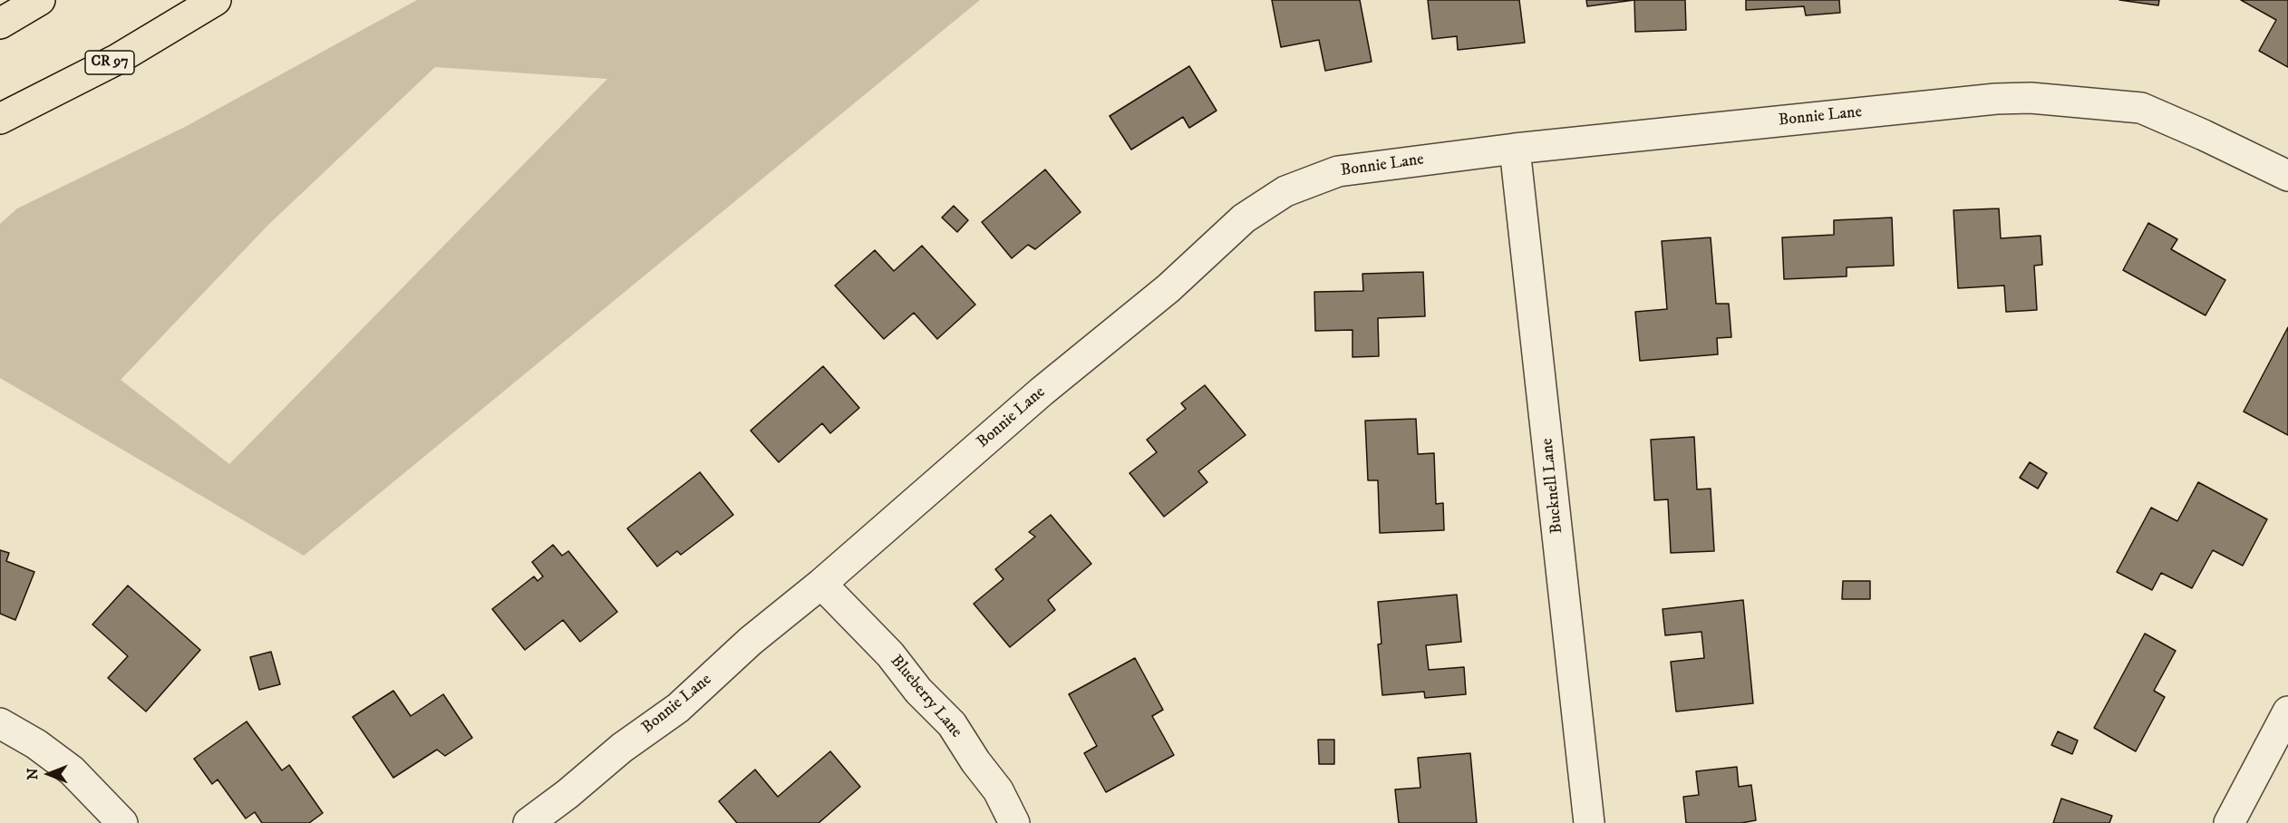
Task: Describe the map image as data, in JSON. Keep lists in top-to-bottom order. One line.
{"streets":{"highway":["CR 97"],"street":["Bonnie Lane","Bucknell Lane","Blueberry Lane"]},"crossings":[["Bonnie Lane","Bucknell Lane"],["Bonnie Lane","Blueberry Lane"]],"north":"left"}
